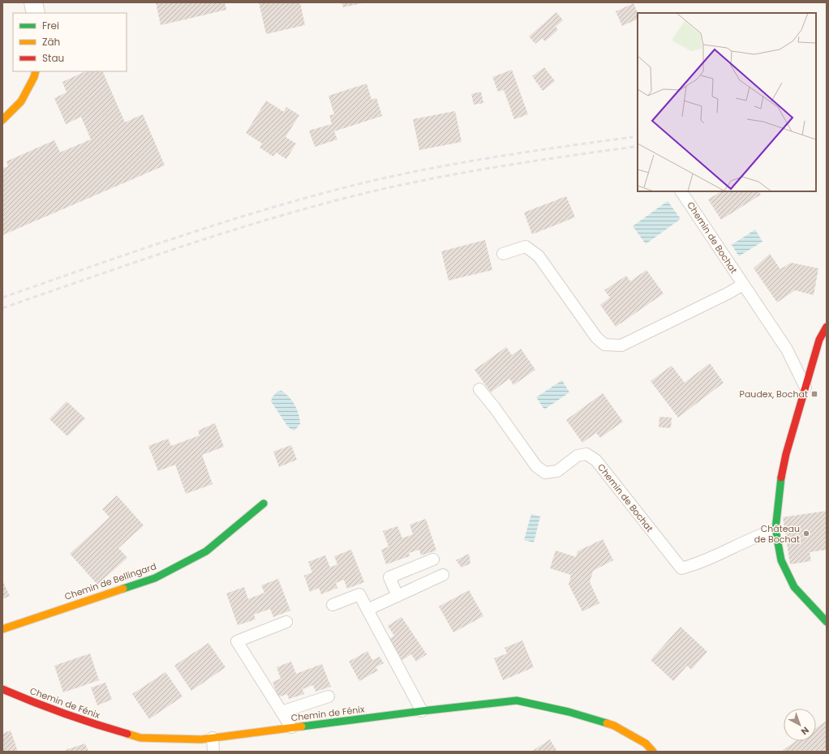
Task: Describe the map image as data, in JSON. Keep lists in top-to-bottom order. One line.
{"streets":{"street":["Chemin de Bellingard","Chemin de Fénix"],"lane":["Chemin de Bochat"]},"places":{"transit":["Paudex, Bochat"],"other":["Château de Bochat"]},"legend":["Frei","Zäh","Stau"],"north":"bottom right"}
